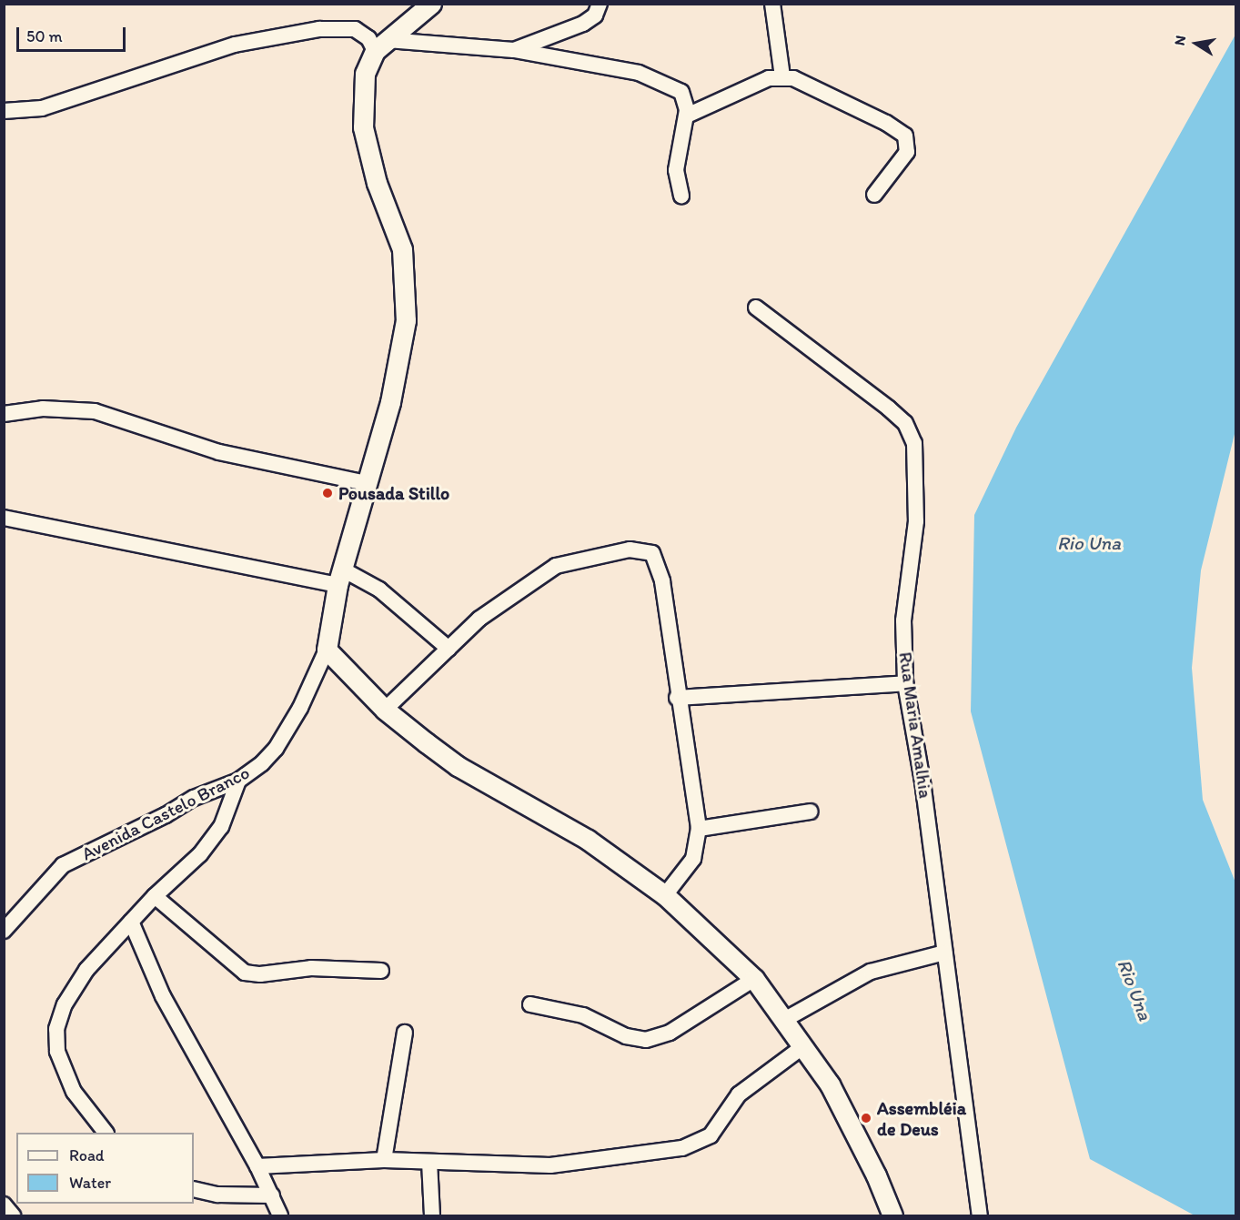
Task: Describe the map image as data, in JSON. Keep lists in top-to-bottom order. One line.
{"streets":{"street":["Rua Maria Amalhia","Avenida Castelo Branco"]},"water":["Rio Una"],"places":["Pousada Stillo","Assembléia de Deus"],"legend":["Road","Water"],"scale_bar":"50 m","north":"left"}
